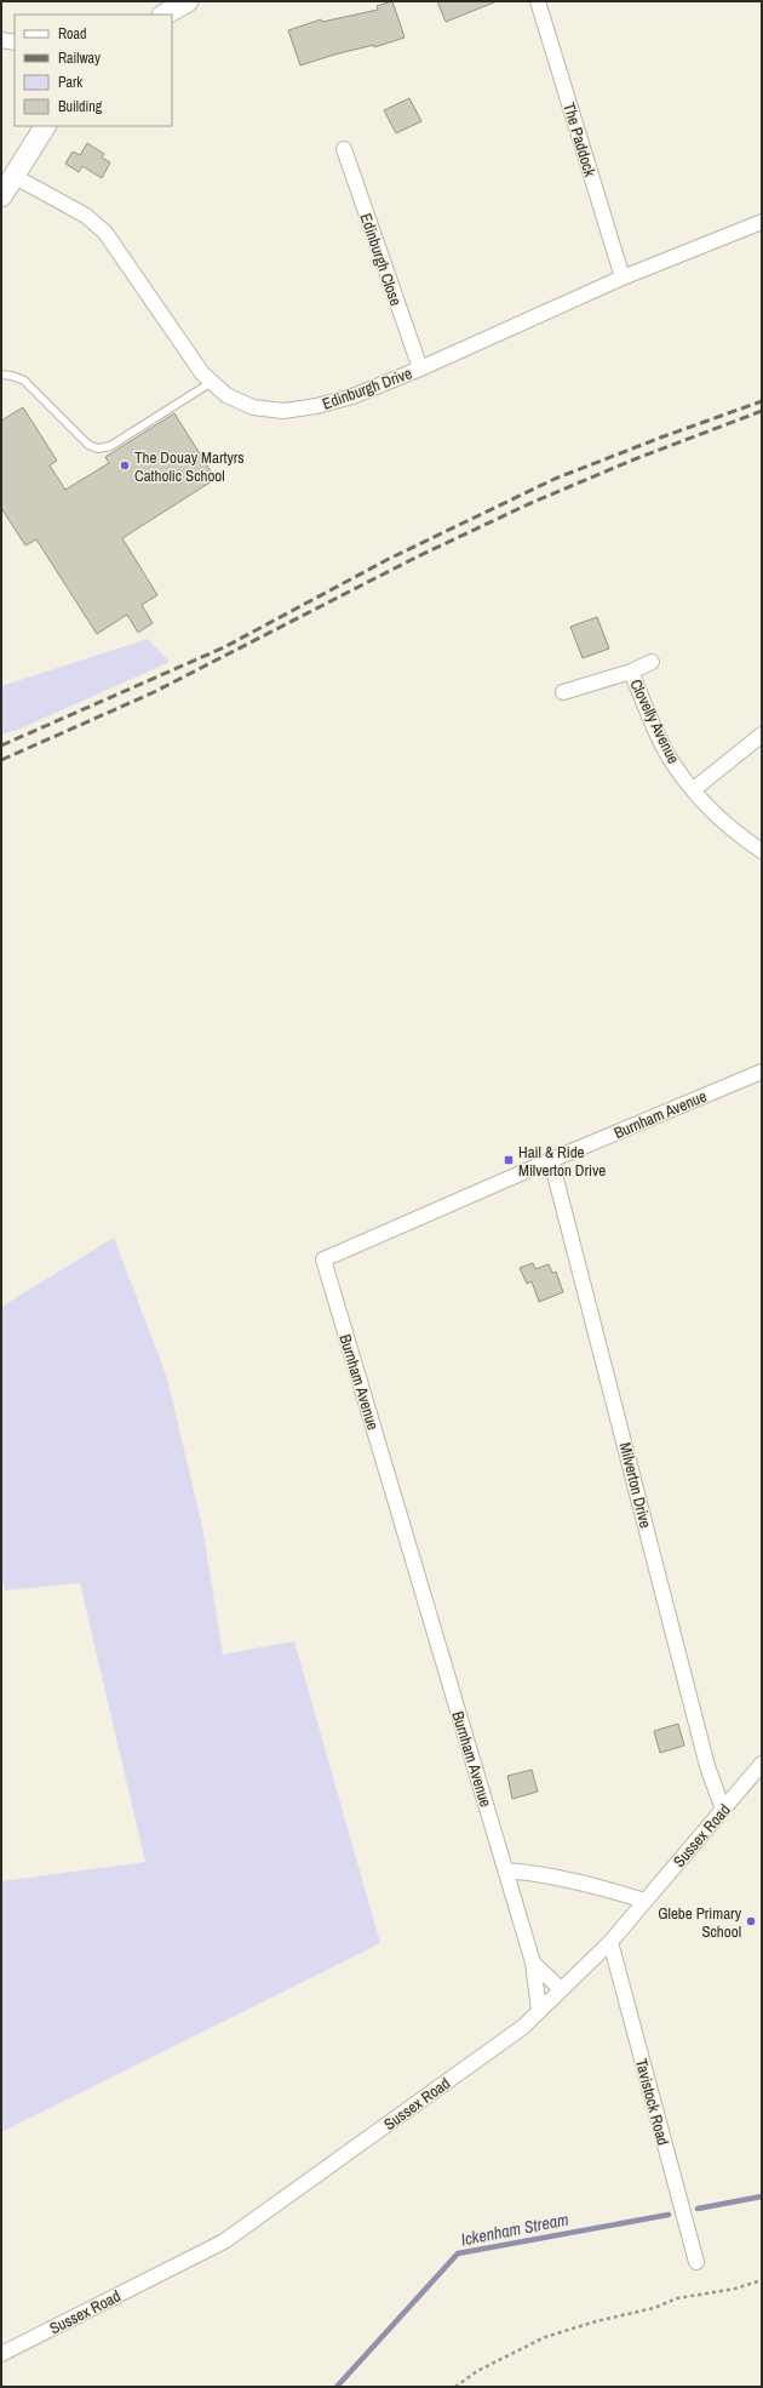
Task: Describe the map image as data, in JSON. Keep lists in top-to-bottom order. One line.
{"streets":{"street":["The Paddock","Edinburgh Close","Edinburgh Drive","Clovelly Avenue","Burnham Avenue","Milverton Drive","Sussex Road","Tavistock Road"]},"crossings":[["The Paddock","Edinburgh Drive"],["Edinburgh Close","Edinburgh Drive"],["Burnham Avenue","Milverton Drive"],["Burnham Avenue","Sussex Road"],["Milverton Drive","Sussex Road"],["Sussex Road","Tavistock Road"]],"water":["Ickenham Stream"],"places":{"other":["The Douay Martyrs Catholic School","Glebe Primary School"],"transit":["Hail & Ride Milverton Drive"]},"legend":["Road","Railway","Park","Building"]}
